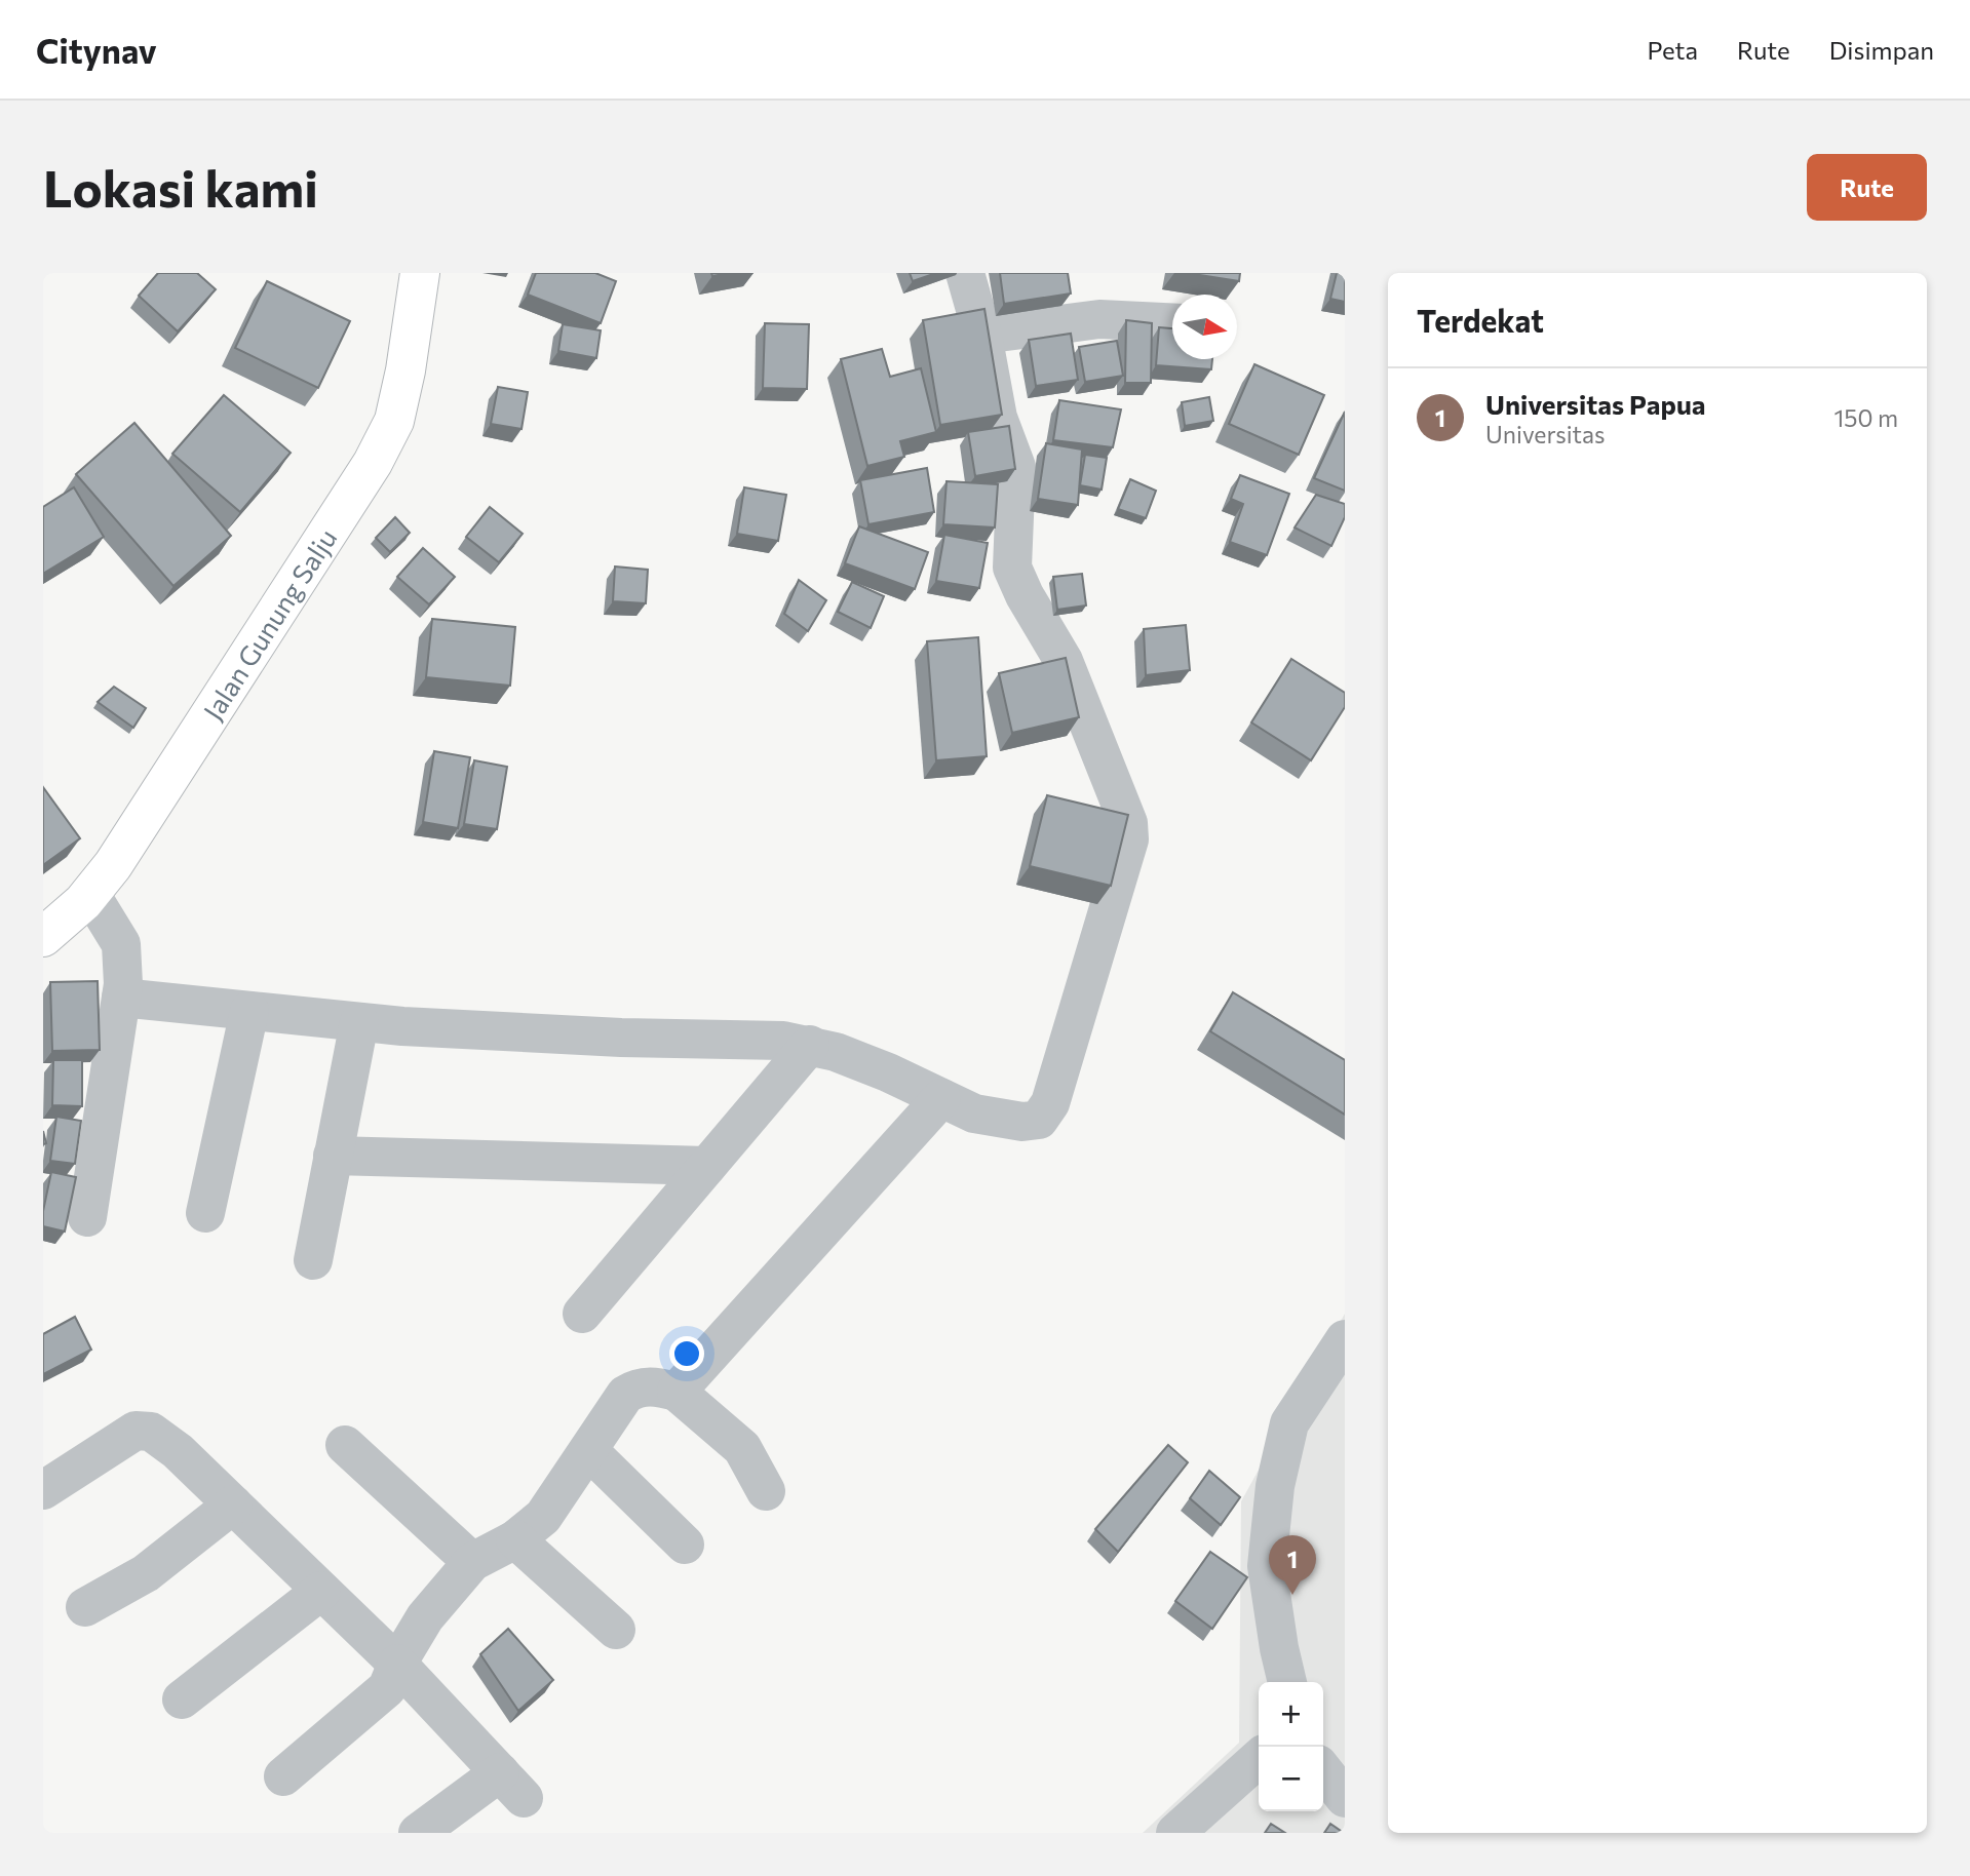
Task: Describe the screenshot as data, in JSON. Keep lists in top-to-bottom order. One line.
{"streets":{"main road":["Jalan Gunung Salju"]},"north":"right","page":{"header":"Citynav","nav":["Peta","Rute","Disimpan"],"buttons":"Rute","title":"Lokasi kami","heading":"Terdekat","list":[{"mark":"1","name":"Universitas Papua","note":"Universitas","value":"150 m"}],"pins":"1","map_buttons":["+","−"]}}
